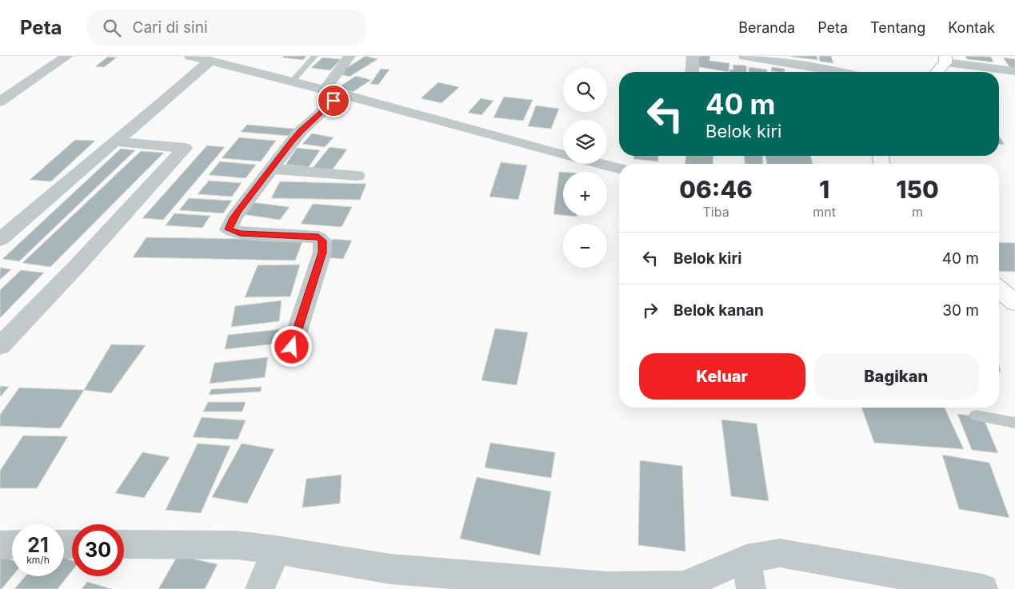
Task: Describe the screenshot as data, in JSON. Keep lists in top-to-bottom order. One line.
{"page":{"header":"Peta","search":"Cari di sini","nav":["Beranda","Peta","Tentang","Kontak"],"map_buttons":["+","−"],"turn":["40 m","Belok kiri"],"eta":["06:46","Tiba","1","mnt","150","m"],"list":[{"name":"Belok kiri","value":"40 m"},{"name":"Belok kanan","value":"30 m"}],"buttons":["Keluar","Bagikan"],"speed":"21 km/h","limit":"30"}}
